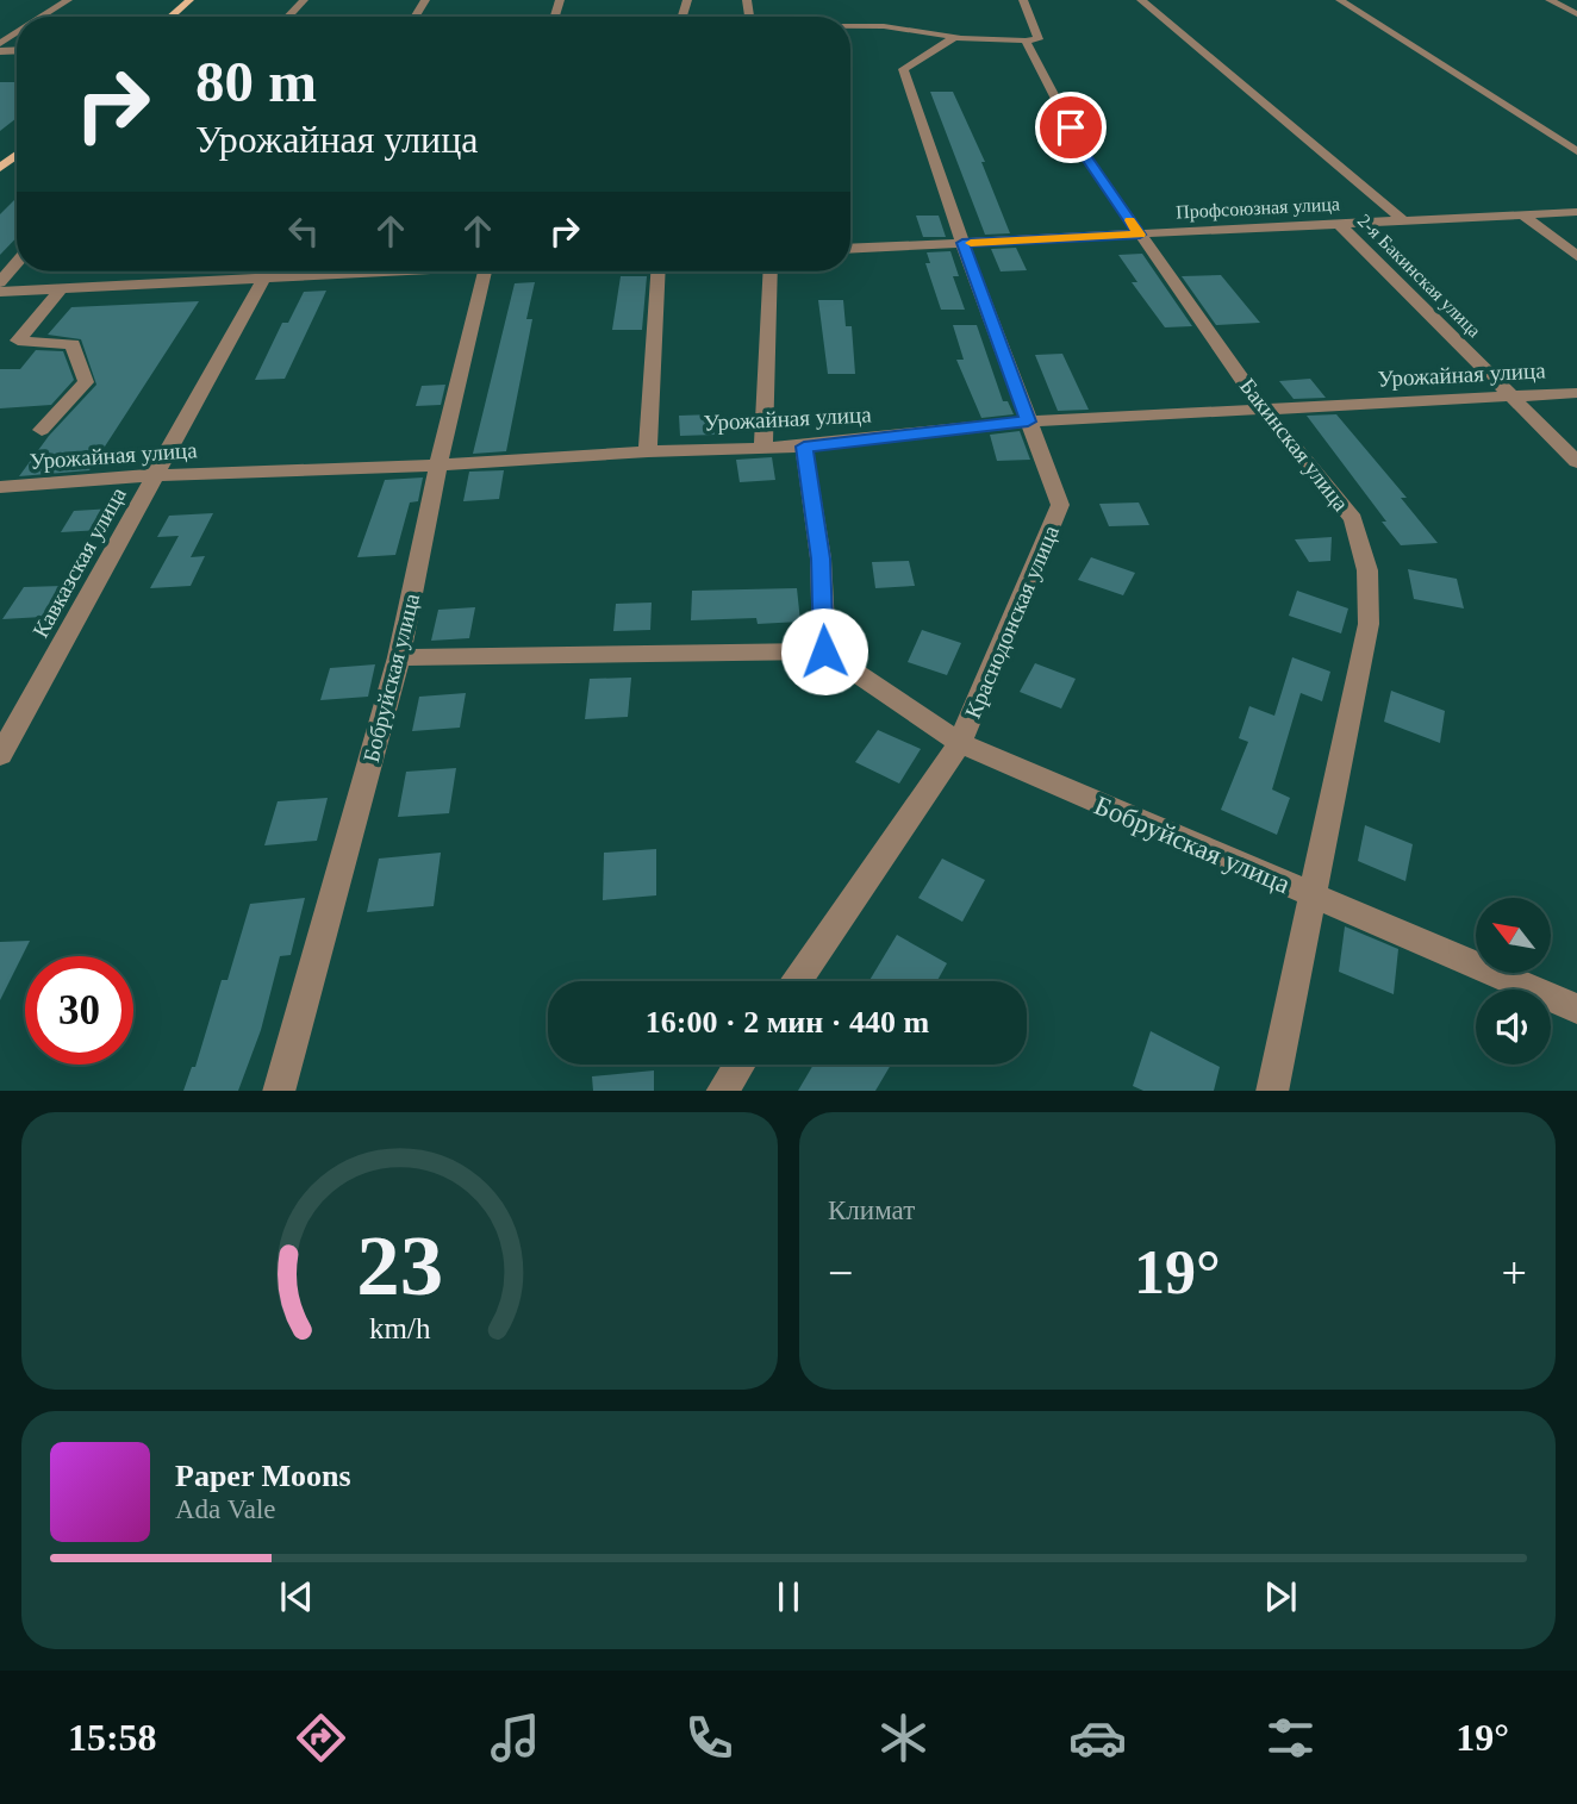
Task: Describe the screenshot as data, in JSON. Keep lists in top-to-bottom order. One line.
{"streets":{"street":["Профсоюзная улица","2-я Бакинская улица","Урожайная улица","Бакинская улица","Кавказская улица","Краснодонская улица","Бобруйская улица"]},"crossings":[["Профсоюзная улица","2-я Бакинская улица"],["Профсоюзная улица","Бакинская улица"],["Профсоюзная улица","Краснодонская улица"],["2-я Бакинская улица","Урожайная улица"],["Урожайная улица","Бакинская улица"],["Урожайная улица","Кавказская улица"],["Урожайная улица","Краснодонская улица"],["Урожайная улица","Бобруйская улица"],["Бакинская улица","Бобруйская улица"],["Краснодонская улица","Бобруйская улица"]],"north":"top left","page":{"turn":["80 m","Урожайная улица"],"limit":"30","trip":"16:00 · 2 мин · 440 m","tile":"Климат","heat":["−","19°","+"],"song":["Paper Moons","Ada Vale"],"tabs":["15:58","19°"],"gauge":["23","km/h"]}}
